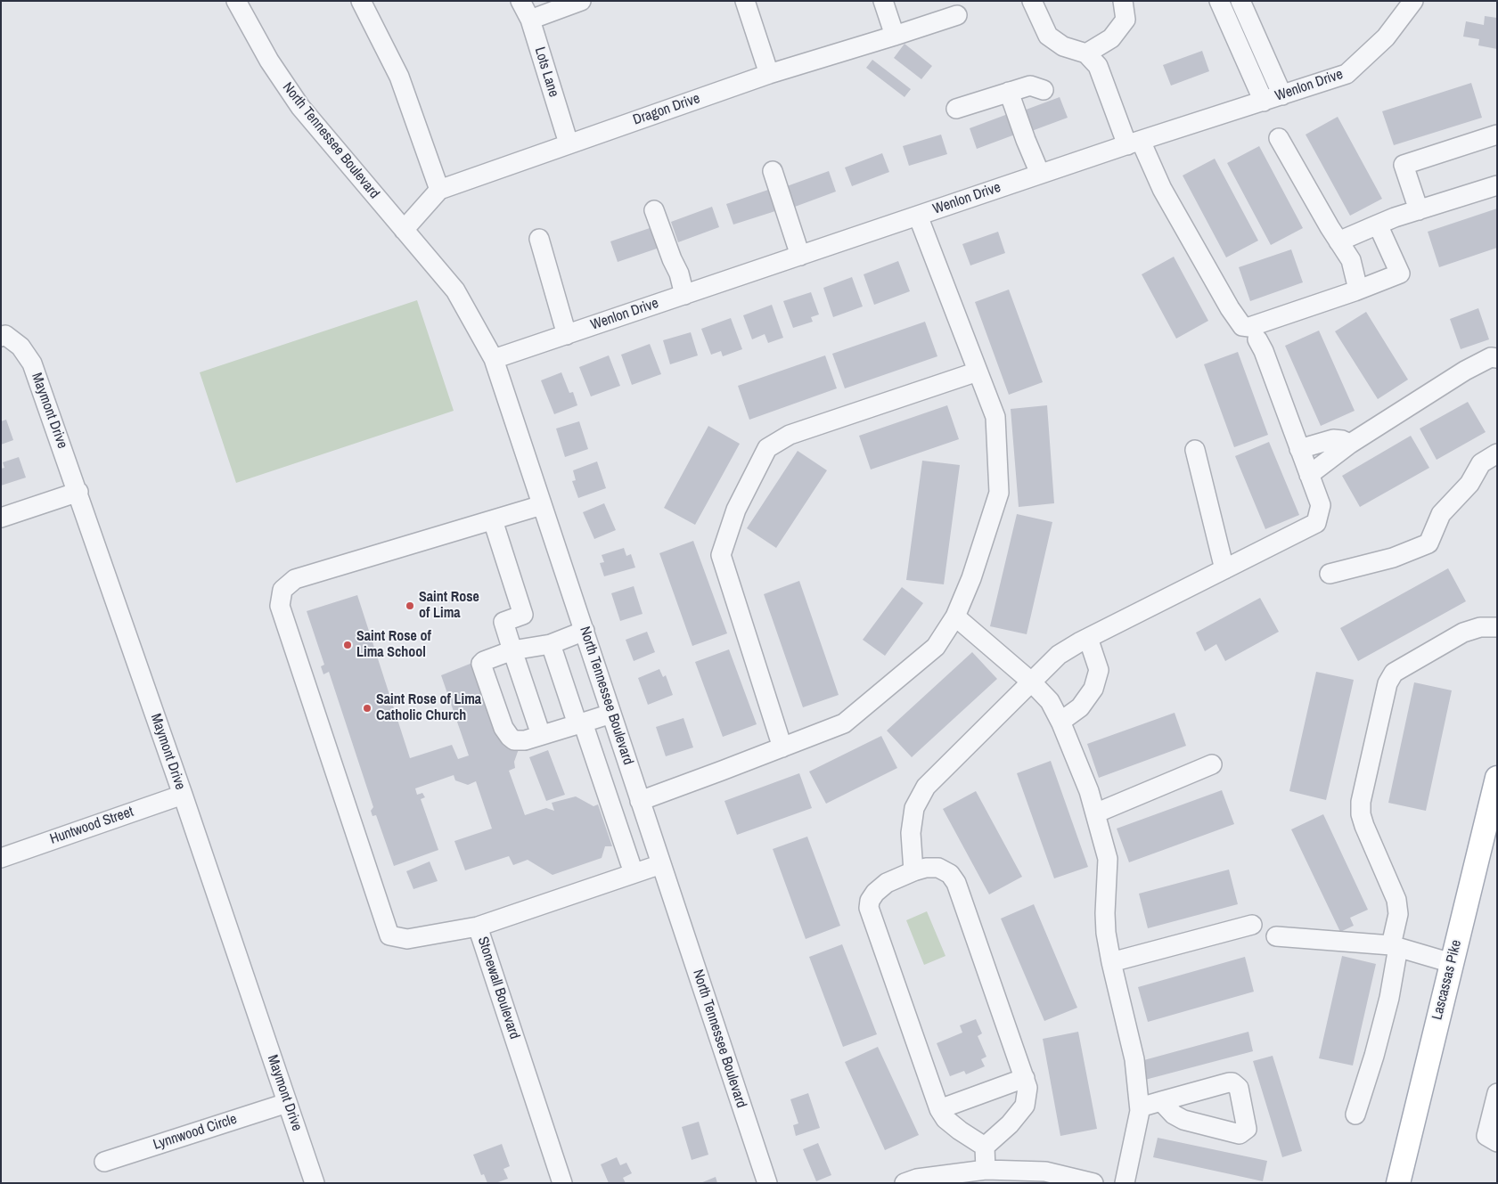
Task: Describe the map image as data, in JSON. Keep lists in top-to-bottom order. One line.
{"streets":{"main road":["Lascassas Pike"],"street":["Lots Lane","Wenlon Drive","Dragon Drive","North Tennessee Boulevard","Maymont Drive","Huntwood Street","Stonewall Boulevard","Lynnwood Circle"]},"crossings":[["Lots Lane","Dragon Drive"],["Wenlon Drive","North Tennessee Boulevard"],["North Tennessee Boulevard","Stonewall Boulevard"],["Maymont Drive","Huntwood Street"],["Maymont Drive","Lynnwood Circle"]],"places":["Saint Rose of Lima","Saint Rose of Lima School","Saint Rose of Lima Catholic Church"]}
